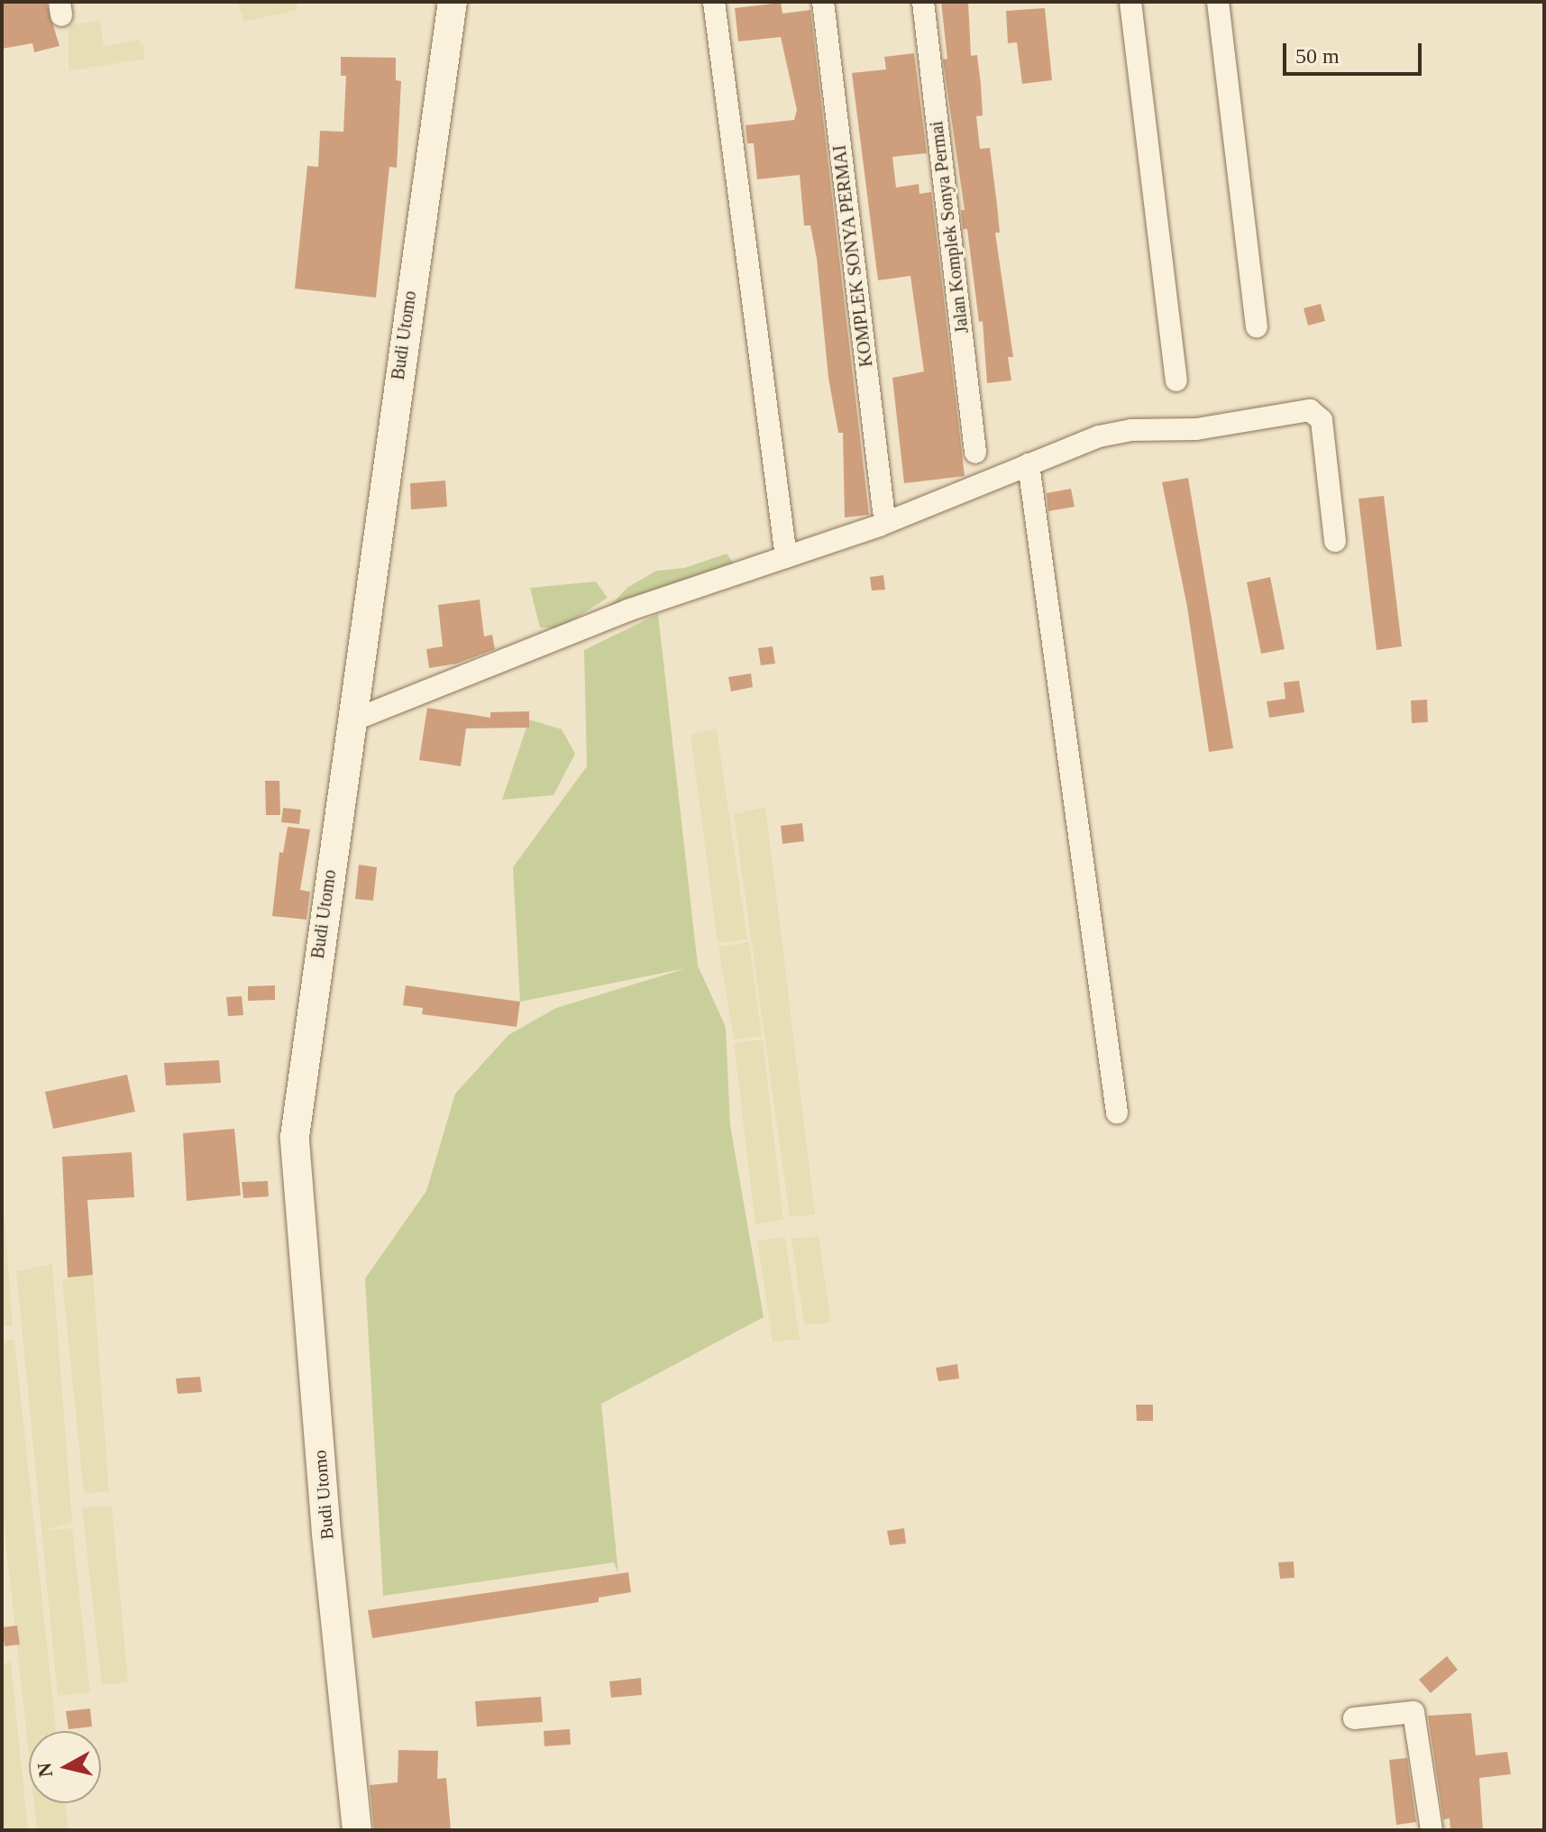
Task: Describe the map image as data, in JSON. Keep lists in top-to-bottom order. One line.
{"streets":{"street":["Jalan Komplek Sonya Permai","KOMPLEK SONYA PERMAI","Budi Utomo"]},"scale_bar":"50 m","north":"left"}
